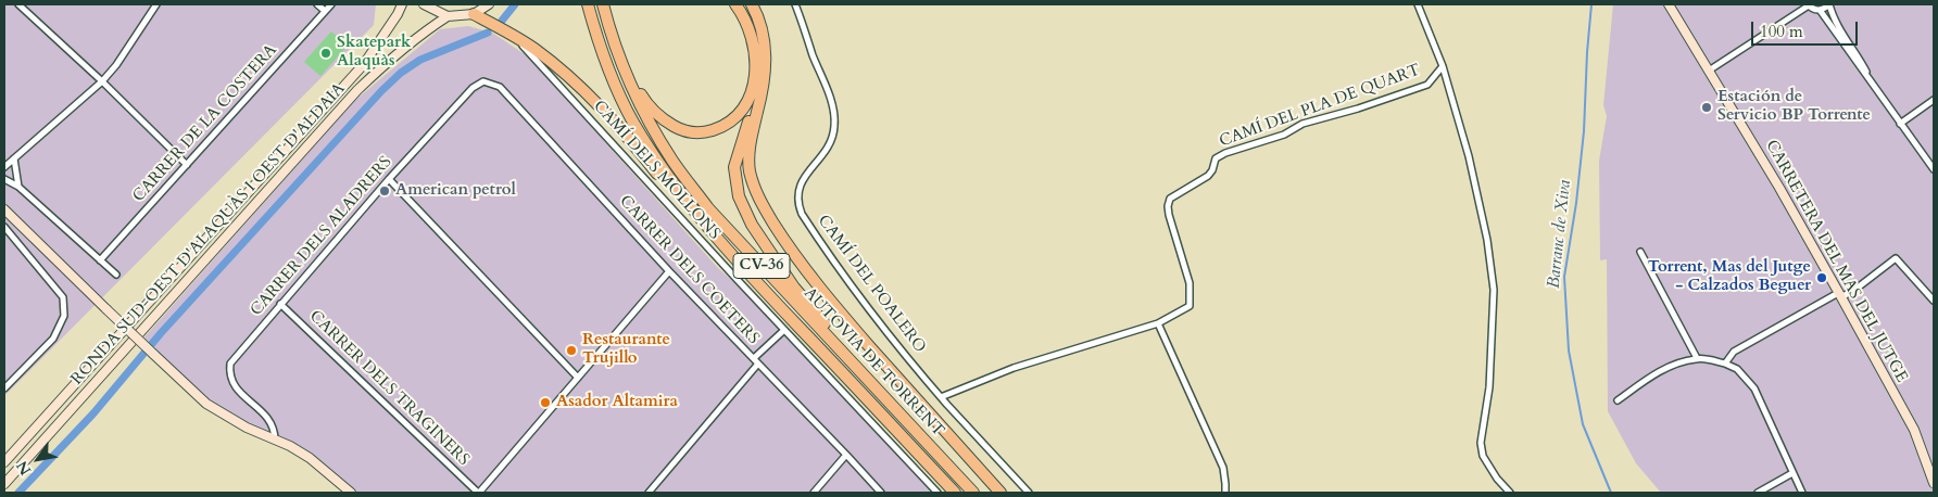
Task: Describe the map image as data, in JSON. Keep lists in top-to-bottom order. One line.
{"streets":{"highway":["CV-36","AUTOVIA DE TORRENT"],"main road":["RONDA SUD-OEST D'ALAQUÀS I OEST D'ALDAIA","CARRETERA DEL MAS DEL JUTGE"],"street":["CAMÍ DEL PLA DE QUART","CARRER DE LA COSTERA","CAMÍ DELS MOLLONS","CARRER DELS ALADRERS","CARRER DELS COETERS","CAMÍ DEL POALERO","CARRER DELS TRAGINERS"]},"crossings":[["CAMÍ DEL PLA DE QUART","CAMÍ DEL POALERO"],["CARRER DELS ALADRERS","CARRER DELS COETERS"],["CARRER DELS ALADRERS","CARRER DELS TRAGINERS"]],"water":["Barranc de Xiva"],"places":["Skatepark Alaquàs","Estación de Servicio BP Torrente","American petrol","Torrent, Mas del Jutge - Calzados Beguer","Restaurante Trujillo","Asador Altamira"],"scale_bar":"100 m","north":"bottom left"}
